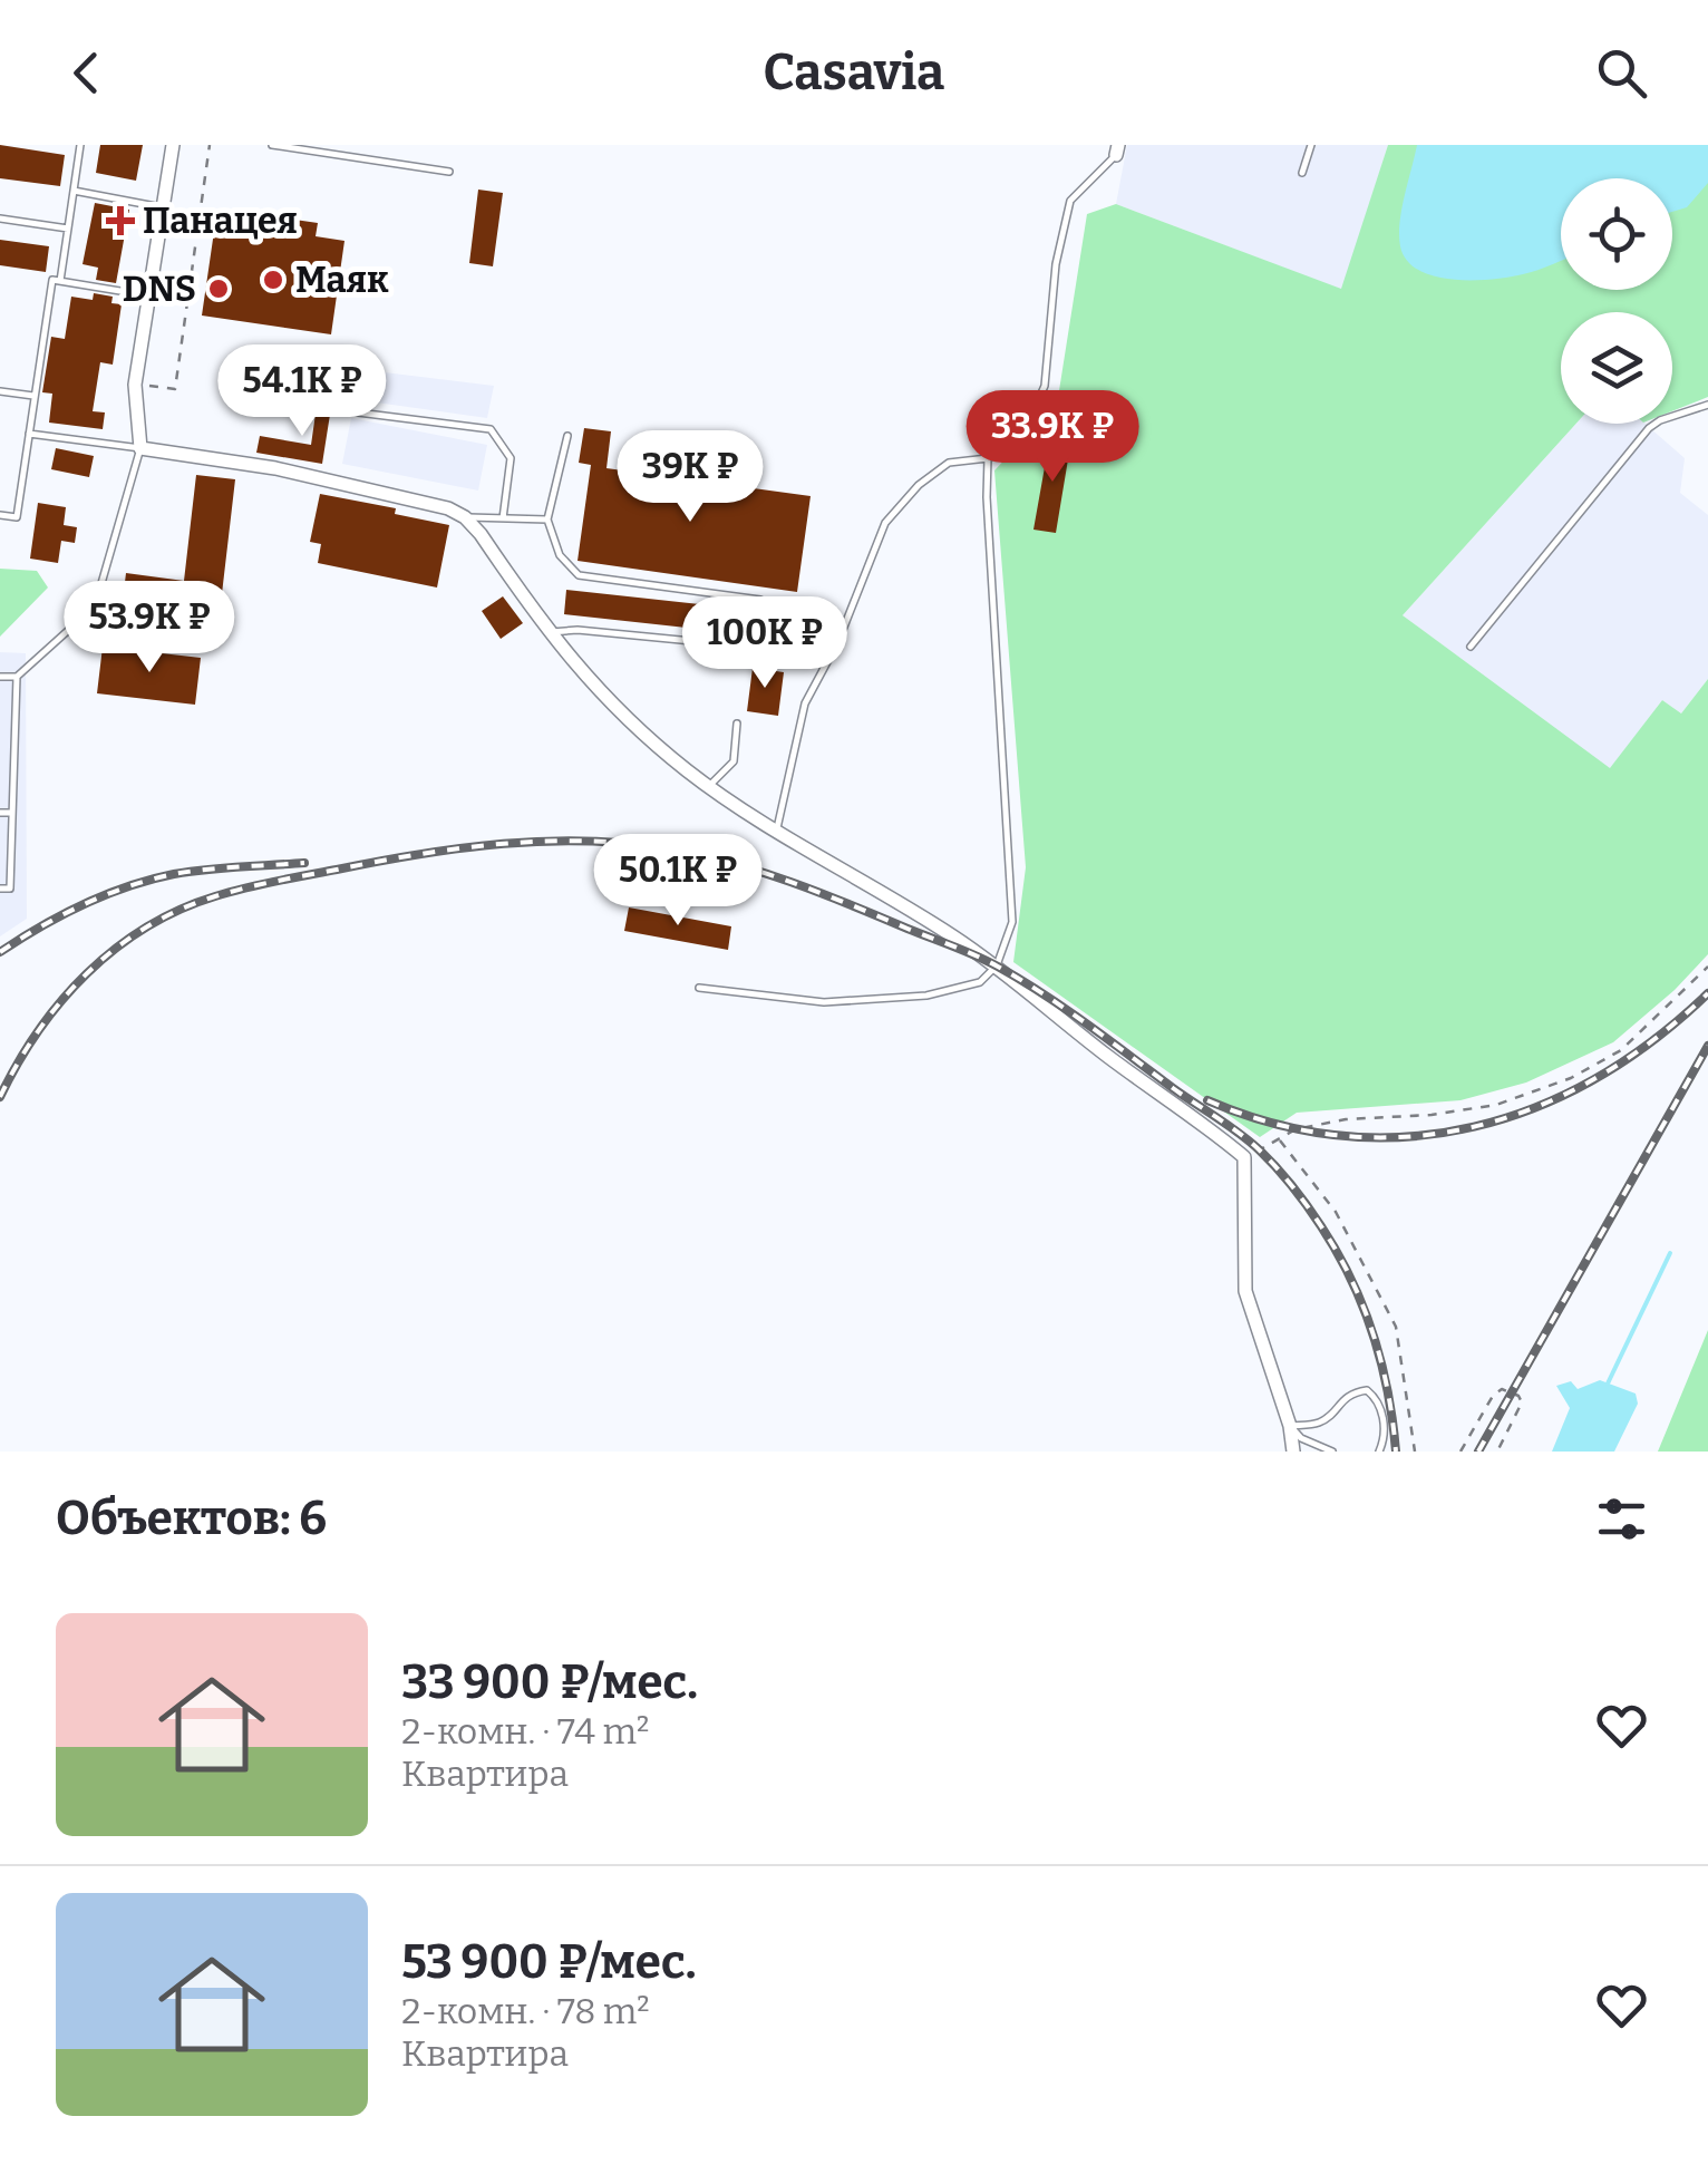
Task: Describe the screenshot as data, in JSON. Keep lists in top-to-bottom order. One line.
{"places":{"health":["Панацея"],"other":["Маяк","DNS"]},"page":{"header":"Casavia","price":["54.1K ₽","33.9K ₽","39K ₽","53.9K ₽","100K ₽","50.1K ₽"],"heading":"Объектов: 6","list":[{"name":"33 900 ₽/мес.","note":"2-комн. · 74 m² · Квартира"},{"name":"53 900 ₽/мес.","note":"2-комн. · 78 m² · Квартира"}]}}
